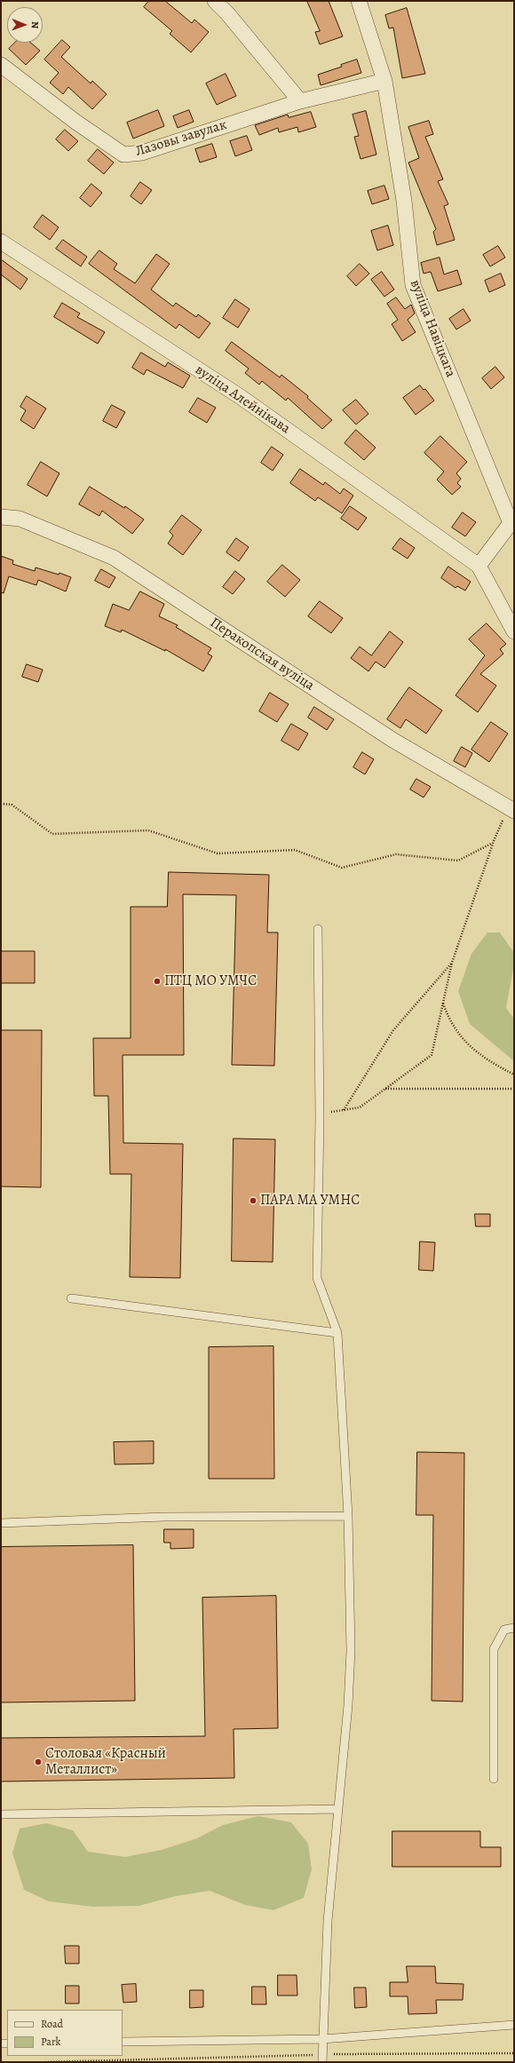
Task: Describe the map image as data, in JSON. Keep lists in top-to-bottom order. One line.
{"streets":{"street":["Лазовы завулак","вуліца Навіцкага","вуліца Алейнікава","Перакопская вуліца"]},"crossings":[["Лазовы завулак","вуліца Навіцкага"],["вуліца Навіцкага","вуліца Алейнікава"]],"places":["ПТЦ МО УМЧС","ПАРА МА УМНС","Столовая «Красный Металлист»"],"legend":["Road","Park"],"north":"right"}
